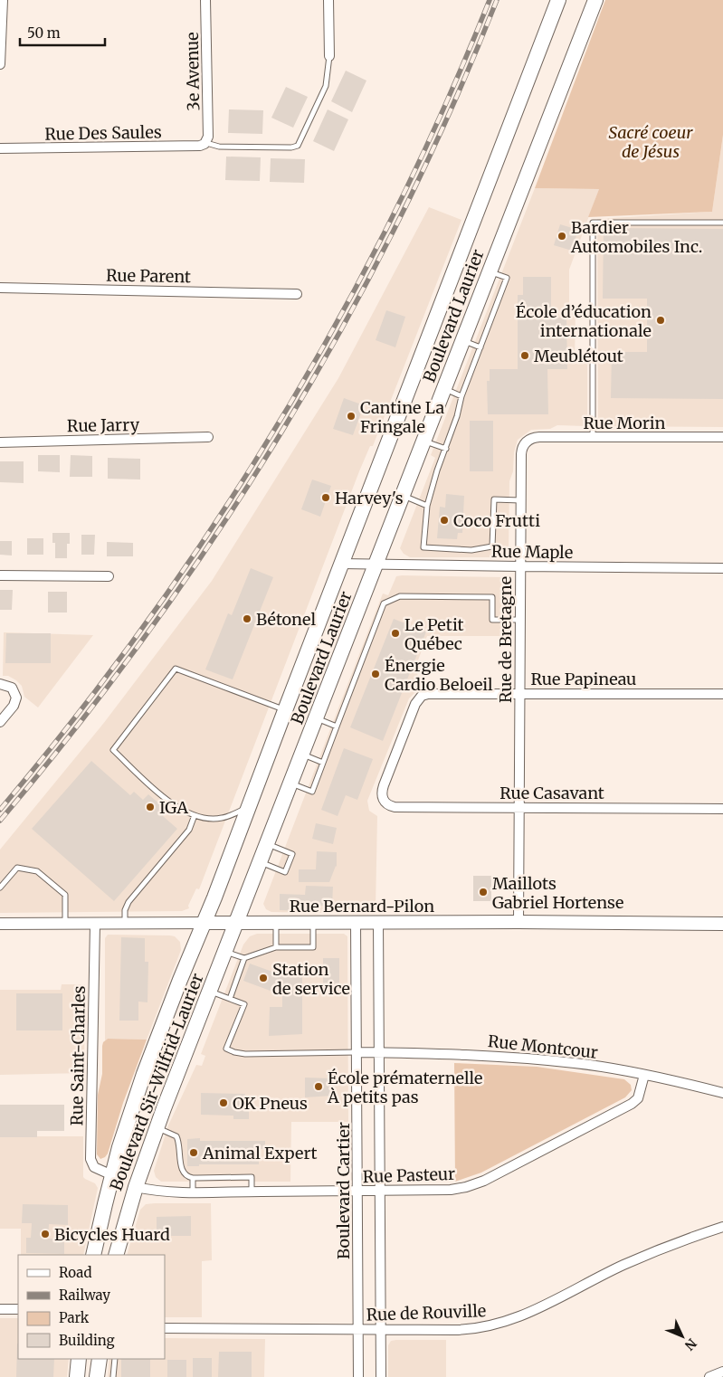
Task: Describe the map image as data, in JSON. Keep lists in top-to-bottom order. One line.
{"streets":{"main road":["Boulevard Laurier","Rue Bernard-Pilon","Boulevard Sir-Wilfrid-Laurier"],"street":["3e Avenue","Rue Des Saules","Rue Parent","Rue Morin","Rue Jarry","Rue Maple","Rue de Bretagne","Rue Papineau","Rue Casavant","Rue Montcour","Rue Saint-Charles","Rue Pasteur","Boulevard Cartier","Rue de Rouville"]},"crossings":[["3e Avenue","Rue Des Saules"],["Boulevard Laurier","Rue Maple"],["Boulevard Laurier","Rue Bernard-Pilon"],["Boulevard Laurier","Boulevard Sir-Wilfrid-Laurier"],["Rue Morin","Rue de Bretagne"],["Rue Maple","Rue de Bretagne"],["Rue de Bretagne","Rue Papineau"],["Rue de Bretagne","Rue Casavant"],["Rue de Bretagne","Rue Bernard-Pilon"],["Rue Papineau","Rue Casavant"],["Rue Bernard-Pilon","Rue Saint-Charles"],["Rue Bernard-Pilon","Boulevard Sir-Wilfrid-Laurier"],["Rue Bernard-Pilon","Boulevard Cartier"],["Rue Montcour","Rue Pasteur"],["Rue Montcour","Boulevard Cartier"],["Rue Saint-Charles","Boulevard Sir-Wilfrid-Laurier"],["Boulevard Sir-Wilfrid-Laurier","Rue Pasteur"],["Rue Pasteur","Boulevard Cartier"],["Boulevard Cartier","Rue de Rouville"]],"parks":["Sacré coeur de Jésus"],"places":["Bardier Automobiles Inc.","École d’éducation internationale","Meublétout","Cantine La Fringale","Harvey's","Coco Frutti","Bétonel","Le Petit Québec","Énergie Cardio Beloeil","IGA","Maillots Gabriel Hortense","Station de service","École prématernelle À petits pas","OK Pneus","Animal Expert","Bicycles Huard"],"legend":["Road","Railway","Park","Building"],"scale_bar":"50 m","north":"bottom right"}
